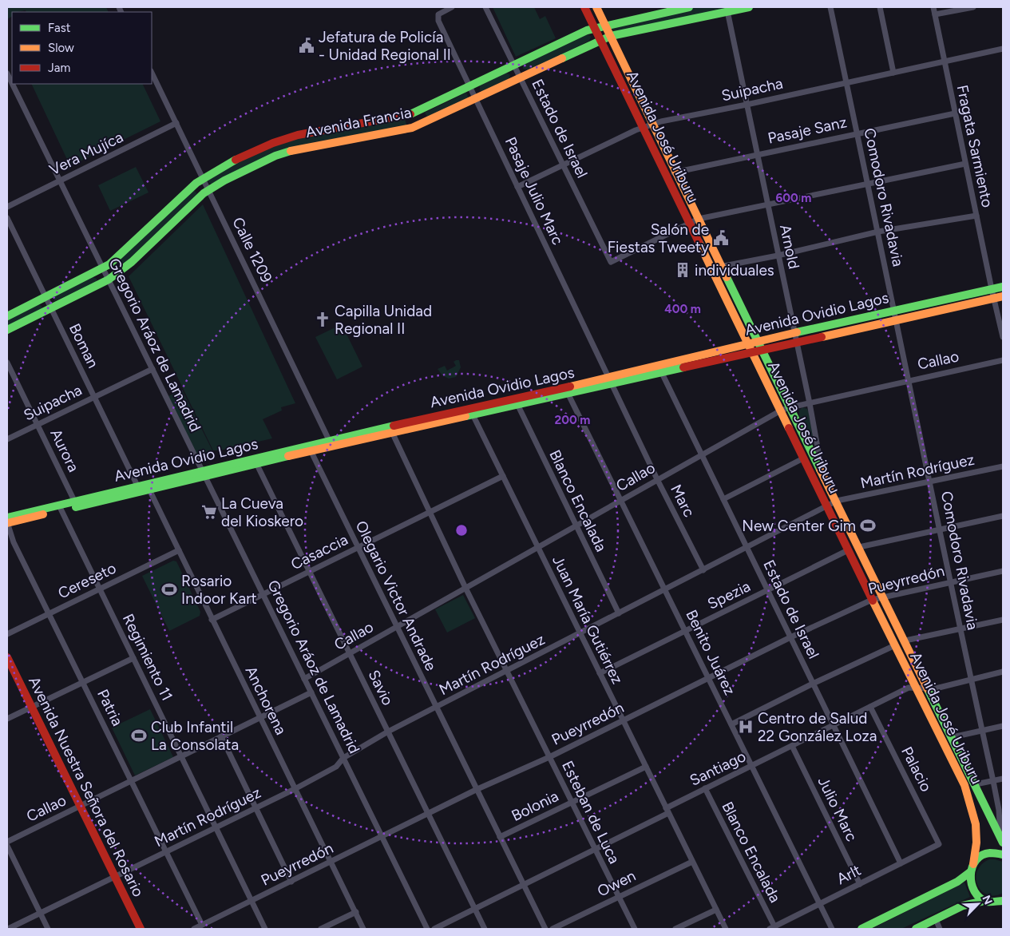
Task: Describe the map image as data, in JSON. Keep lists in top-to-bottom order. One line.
{"streets":{"main road":["Avenida Francia","Avenida José Uriburu","Avenida Ovidio Lagos","Avenida Nuestra Señora del Rosario"],"street":["Suipacha","Estado de Israel","Pasaje Sanz","Fragata Sarmiento","Vera Mujíca","Pasaje Julio Marc","Comodoro Rivadavia","Arnold","Calle 1209","Gregorio Aráoz de Lamadrid","Boman","Callao","Aurora","Martín Rodríguez","Blanco Encalada","Marc","Casaccia","Pueyrredón","Cereseto","Spezia","Olegario Victor Andrade","Juan María Gutiérrez","Benito Juárez","Regimiento 11","Savio","Anchorena","Patria","Santiago","Palacio","Bolonia","Julio Marc","Esteban de Luca","Arlt","Owen"]},"crossings":[["Suipacha","Estado de Israel"],["Suipacha","Avenida José Uriburu"],["Suipacha","Fragata Sarmiento"],["Suipacha","Pasaje Julio Marc"],["Suipacha","Comodoro Rivadavia"],["Suipacha","Arnold"],["Suipacha","Gregorio Aráoz de Lamadrid"],["Suipacha","Boman"],["Suipacha","Aurora"],["Avenida Francia","Estado de Israel"],["Avenida Francia","Avenida José Uriburu"],["Avenida Francia","Pasaje Julio Marc"],["Avenida Francia","Arnold"],["Avenida Francia","Calle 1209"],["Avenida Francia","Gregorio Aráoz de Lamadrid"],["Avenida Francia","Boman"],["Estado de Israel","Avenida José Uriburu"],["Estado de Israel","Avenida Ovidio Lagos"],["Estado de Israel","Callao"],["Estado de Israel","Martín Rodríguez"],["Estado de Israel","Pueyrredón"],["Estado de Israel","Spezia"],["Estado de Israel","Santiago"],["Estado de Israel","Arlt"],["Pasaje Sanz","Avenida José Uriburu"],["Pasaje Sanz","Fragata Sarmiento"],["Pasaje Sanz","Comodoro Rivadavia"],["Pasaje Sanz","Arnold"],["Avenida José Uriburu","Comodoro Rivadavia"],["Avenida José Uriburu","Arnold"],["Avenida José Uriburu","Avenida Ovidio Lagos"],["Avenida José Uriburu","Callao"],["Avenida José Uriburu","Martín Rodríguez"],["Avenida José Uriburu","Pueyrredón"],["Avenida José Uriburu","Spezia"],["Avenida José Uriburu","Santiago"],["Fragata Sarmiento","Avenida Ovidio Lagos"],["Vera Mujíca","Calle 1209"],["Vera Mujíca","Gregorio Aráoz de Lamadrid"],["Pasaje Julio Marc","Avenida Ovidio Lagos"],["Pasaje Julio Marc","Marc"],["Comodoro Rivadavia","Avenida Ovidio Lagos"],["Comodoro Rivadavia","Callao"],["Comodoro Rivadavia","Martín Rodríguez"],["Comodoro Rivadavia","Pueyrredón"],["Comodoro Rivadavia","Santiago"],["Arnold","Avenida Ovidio Lagos"],["Arnold","Callao"],["Calle 1209","Avenida Ovidio Lagos"],["Avenida Ovidio Lagos","Gregorio Aráoz de Lamadrid"],["Avenida Ovidio Lagos","Boman"],["Avenida Ovidio Lagos","Aurora"],["Avenida Ovidio Lagos","Blanco Encalada"],["Avenida Ovidio Lagos","Marc"],["Avenida Ovidio Lagos","Olegario Victor Andrade"],["Avenida Ovidio Lagos","Juan María Gutiérrez"],["Avenida Ovidio Lagos","Benito Juárez"],["Avenida Ovidio Lagos","Regimiento 11"],["Avenida Ovidio Lagos","Savio"],["Avenida Ovidio Lagos","Anchorena"],["Avenida Ovidio Lagos","Patria"],["Avenida Ovidio Lagos","Esteban de Luca"],["Gregorio Aráoz de Lamadrid","Callao"],["Gregorio Aráoz de Lamadrid","Martín Rodríguez"],["Gregorio Aráoz de Lamadrid","Casaccia"],["Gregorio Aráoz de Lamadrid","Pueyrredón"],["Callao","Blanco Encalada"],["Callao","Marc"],["Callao","Olegario Victor Andrade"],["Callao","Juan María Gutiérrez"],["Callao","Benito Juárez"],["Callao","Regimiento 11"],["Callao","Savio"],["Callao","Anchorena"],["Callao","Patria"],["Callao","Avenida Nuestra Señora del Rosario"],["Callao","Esteban de Luca"],["Martín Rodríguez","Blanco Encalada"],["Martín Rodríguez","Marc"],["Martín Rodríguez","Olegario Victor Andrade"],["Martín Rodríguez","Juan María Gutiérrez"],["Martín Rodríguez","Benito Juárez"],["Martín Rodríguez","Regimiento 11"],["Martín Rodríguez","Savio"],["Martín Rodríguez","Anchorena"],["Martín Rodríguez","Patria"],["Martín Rodríguez","Avenida Nuestra Señora del Rosario"],["Martín Rodríguez","Esteban de Luca"],["Blanco Encalada","Santiago"],["Blanco Encalada","Arlt"],["Casaccia","Olegario Victor Andrade"],["Casaccia","Juan María Gutiérrez"],["Casaccia","Savio"],["Casaccia","Anchorena"],["Casaccia","Esteban de Luca"],["Pueyrredón","Olegario Victor Andrade"],["Pueyrredón","Juan María Gutiérrez"],["Pueyrredón","Benito Juárez"],["Pueyrredón","Regimiento 11"],["Pueyrredón","Savio"],["Pueyrredón","Anchorena"],["Pueyrredón","Patria"],["Pueyrredón","Esteban de Luca"],["Cereseto","Regimiento 11"],["Cereseto","Anchorena"],["Cereseto","Patria"],["Spezia","Juan María Gutiérrez"],["Spezia","Benito Juárez"],["Olegario Victor Andrade","Santiago"],["Olegario Victor Andrade","Bolonia"],["Juan María Gutiérrez","Santiago"],["Juan María Gutiérrez","Bolonia"],["Juan María Gutiérrez","Owen"],["Benito Juárez","Santiago"],["Benito Juárez","Arlt"],["Savio","Santiago"],["Santiago","Palacio"],["Santiago","Julio Marc"],["Santiago","Esteban de Luca"],["Palacio","Arlt"],["Bolonia","Esteban de Luca"],["Julio Marc","Arlt"],["Esteban de Luca","Owen"]],"places":{"public building":["Jefatura de Policía - Unidad Regional II","Salón de Fiestas Tweety"],"building":["individuales"],"church":["Capilla Unidad Regional II"],"supermarket":["La Cueva del Kioskero"],"sports":["New Center Gim","Rosario Indoor Kart","Club Infantil La Consolata"],"hospital":["Centro de Salud 22 González Loza"]},"legend":["Fast","Slow","Jam"],"north":"top right","rings":["600 m","400 m","200 m"]}
